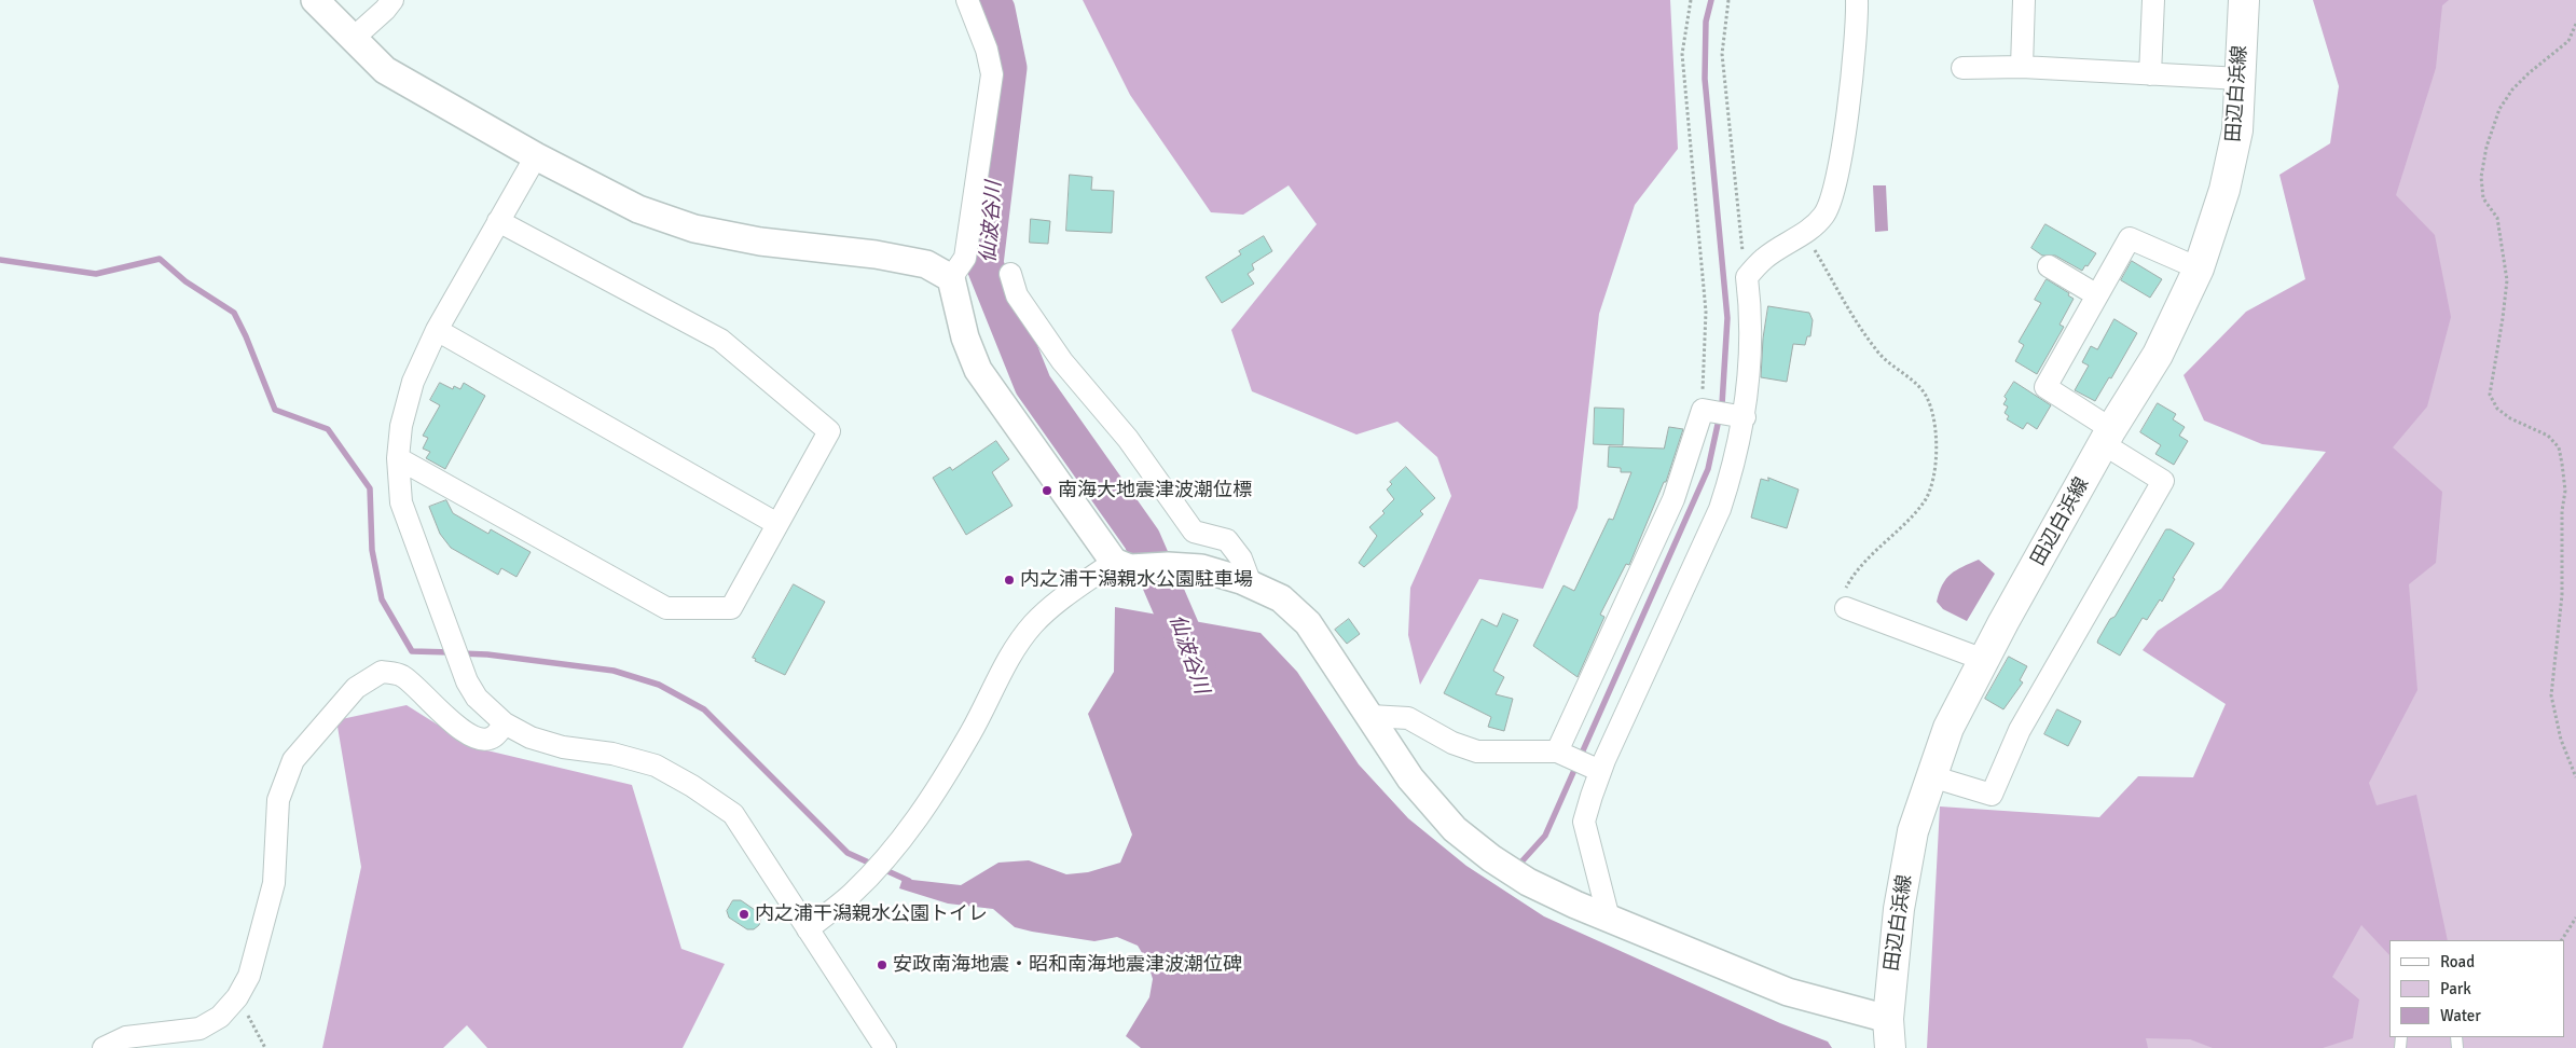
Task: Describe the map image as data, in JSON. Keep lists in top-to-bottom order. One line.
{"streets":{"main road":["田辺白浜線"]},"water":["仙波谷川"],"places":["南海大地震津波潮位標","内之浦干潟親水公園駐車場","内之浦干潟親水公園トイレ","安政南海地震・昭和南海地震津波潮位碑"],"legend":["Road","Park","Water"]}
